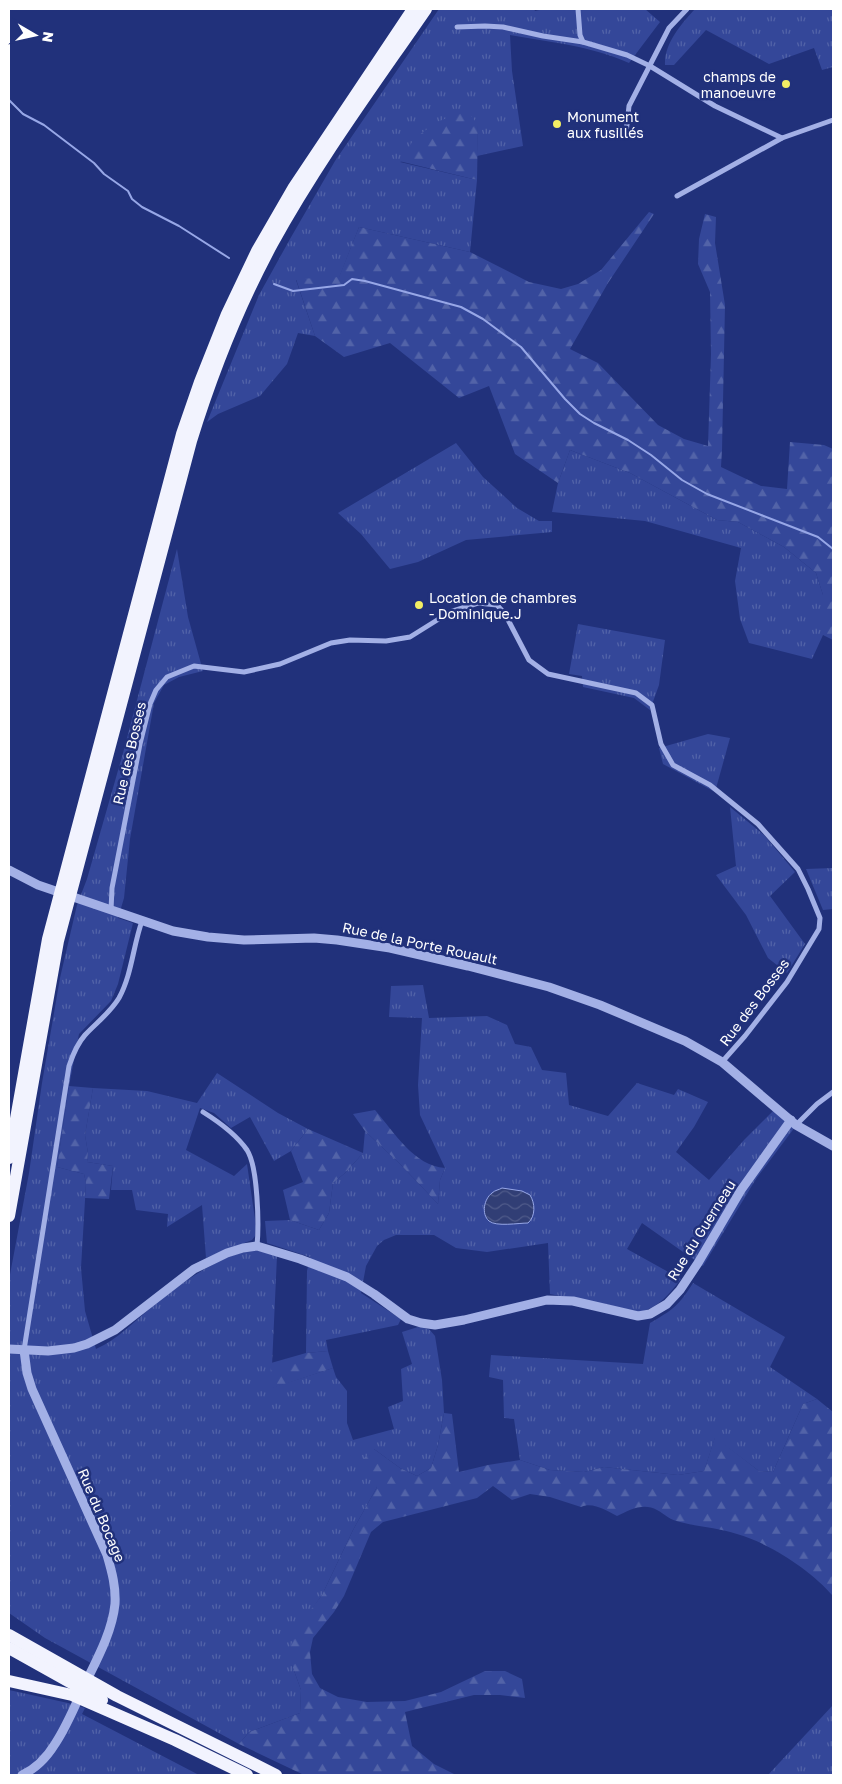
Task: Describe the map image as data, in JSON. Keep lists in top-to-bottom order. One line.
{"streets":{"street":["Rue des Bosses","Rue de la Porte Rouault","Rue du Guerneau","Rue du Bocage"]},"crossings":[["Rue des Bosses","Rue de la Porte Rouault"],["Rue de la Porte Rouault","Rue du Guerneau"]],"places":["champs de manoeuvre","Monument aux fusillés","Location de chambres - Dominique.J"],"north":"right"}
